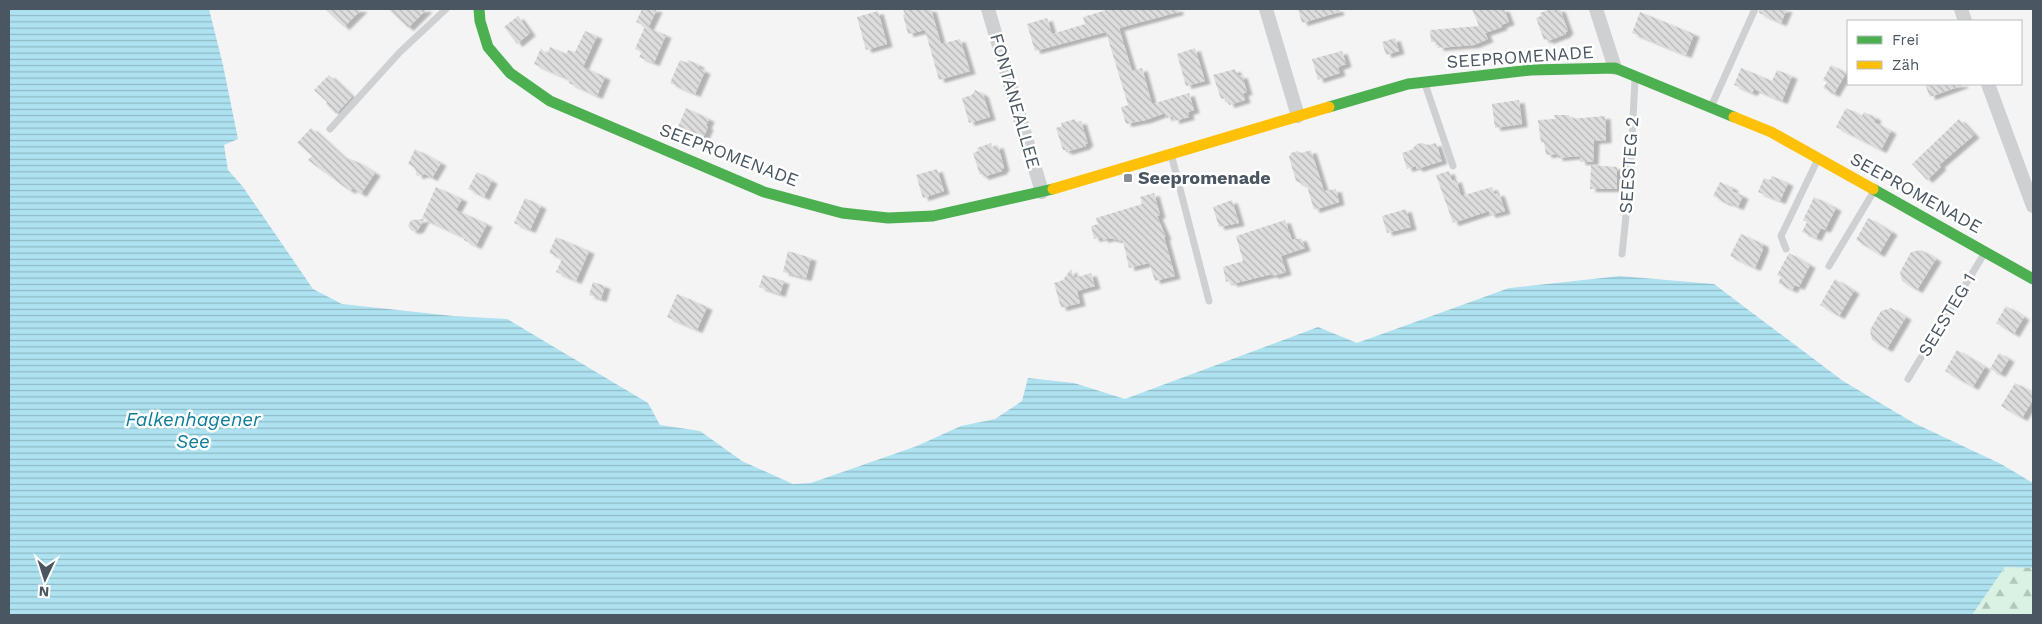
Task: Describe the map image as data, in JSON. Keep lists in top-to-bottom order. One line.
{"streets":{"street":["SEEPROMENADE","FONTANEALLEE"],"lane":["SEESTEG 2","SEESTEG 1"]},"crossings":[["SEEPROMENADE","FONTANEALLEE"],["SEEPROMENADE","SEESTEG 2"],["SEEPROMENADE","SEESTEG 1"]],"water":["Falkenhagener See"],"places":{"transit":["Seepromenade"]},"legend":["Frei","Zäh"],"north":"bottom"}
